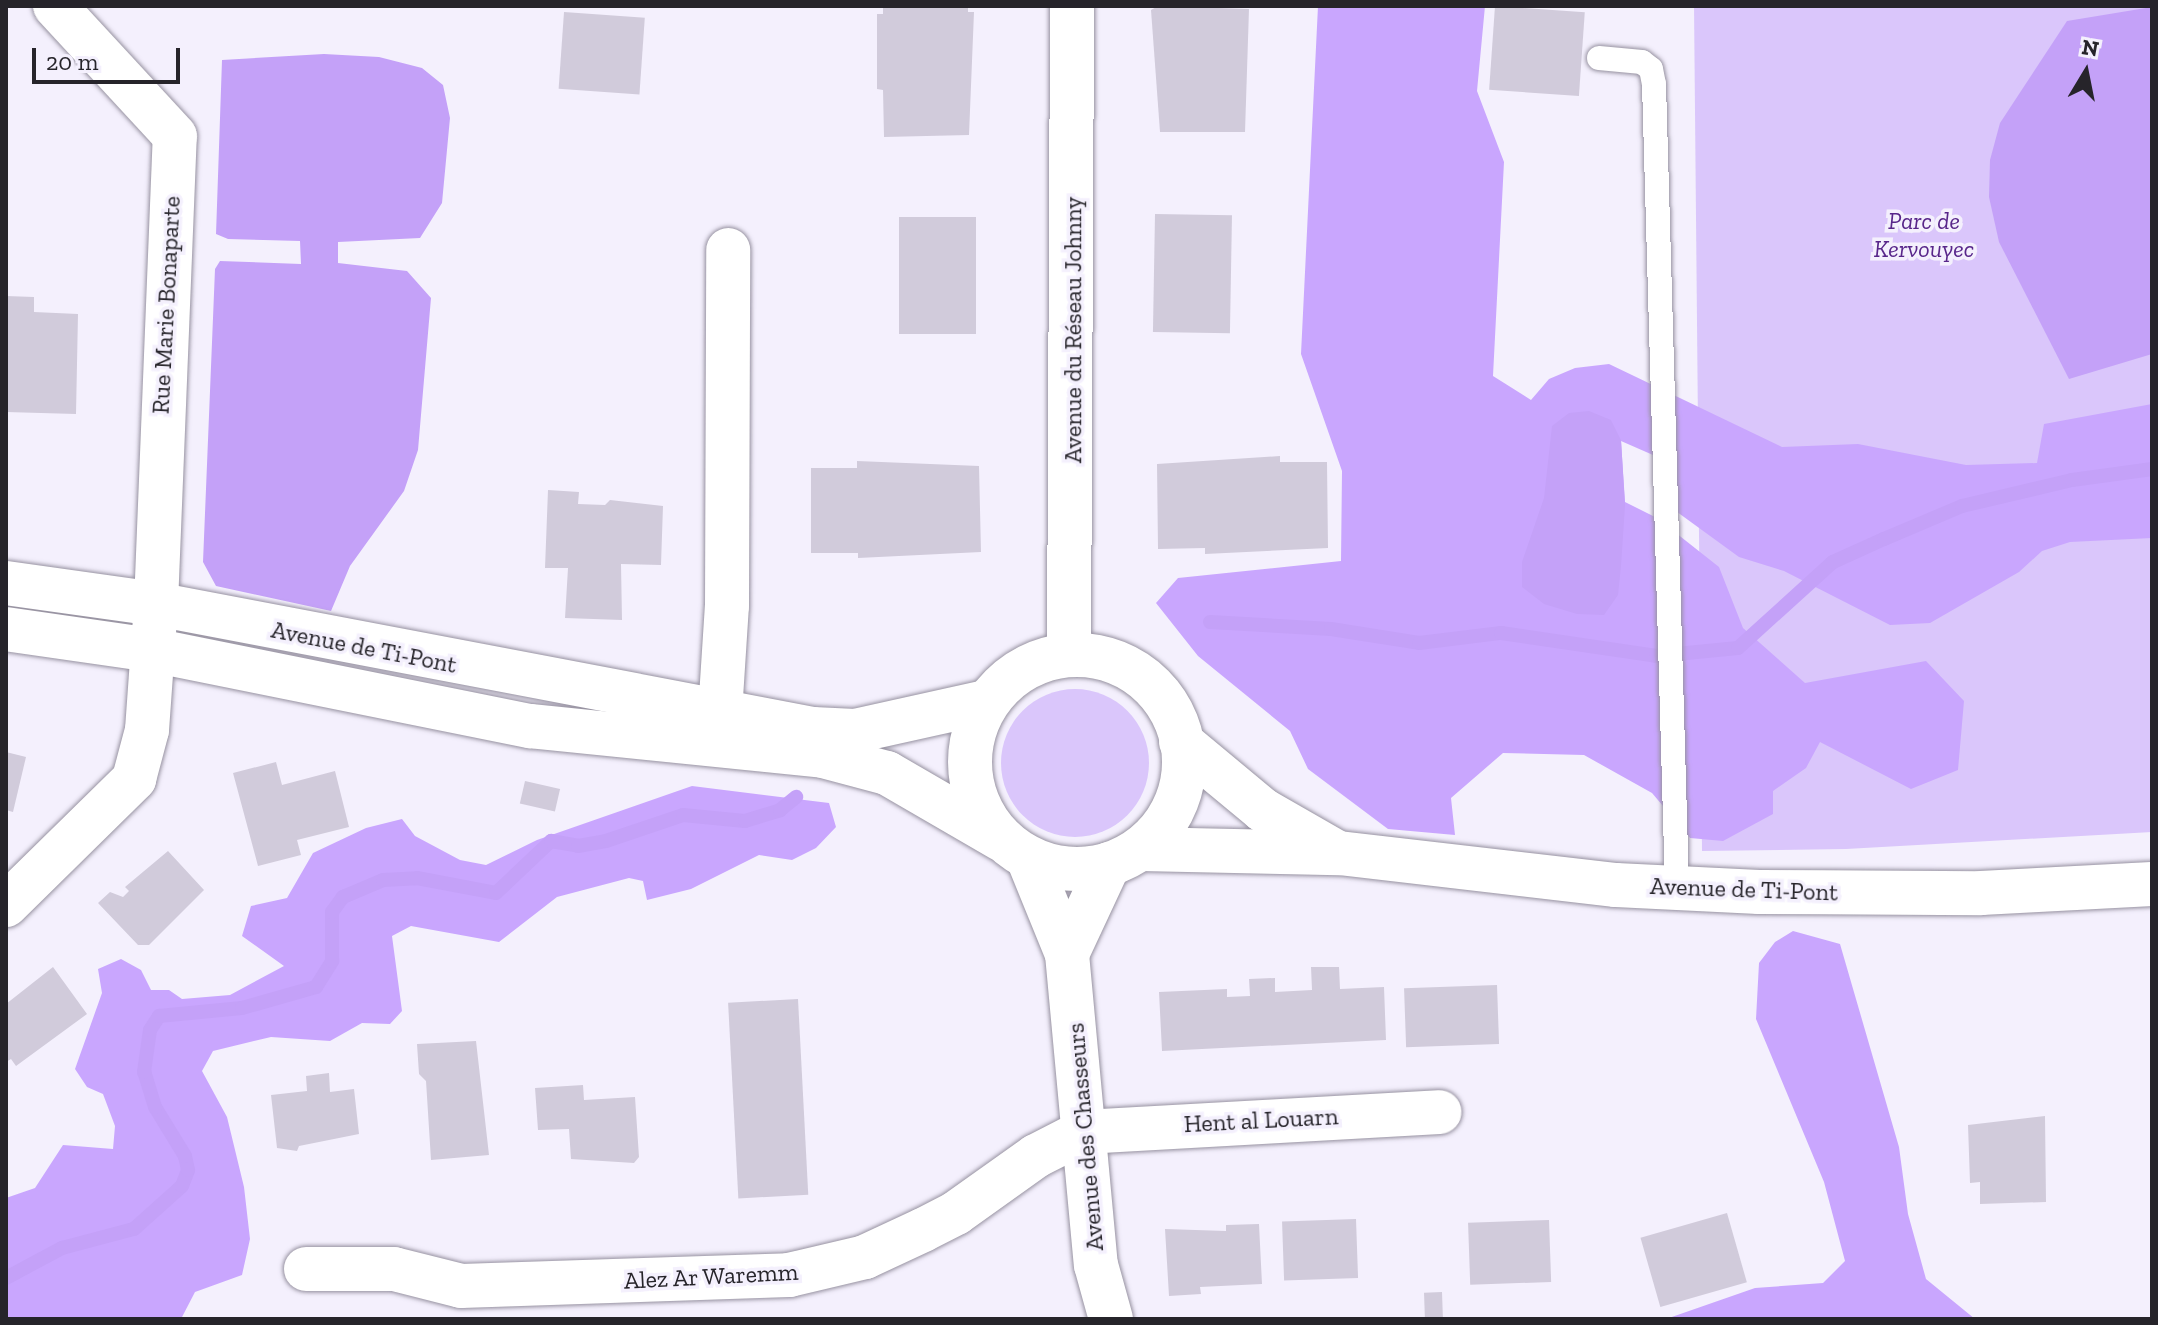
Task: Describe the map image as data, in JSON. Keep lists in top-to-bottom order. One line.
{"streets":{"street":["Rue Marie Bonaparte","Avenue du Réseau Johnny","Avenue de Ti-Pont","Hent al Louarn","Avenue des Chasseurs","Alez Ar Waremm"]},"crossings":[["Rue Marie Bonaparte","Avenue de Ti-Pont"],["Avenue du Réseau Johnny","Avenue de Ti-Pont"],["Avenue du Réseau Johnny","Avenue des Chasseurs"],["Avenue de Ti-Pont","Avenue des Chasseurs"],["Hent al Louarn","Avenue des Chasseurs"],["Hent al Louarn","Alez Ar Waremm"],["Avenue des Chasseurs","Alez Ar Waremm"]],"parks":["Parc de Kervouyec"],"scale_bar":"20 m","north":"top"}
